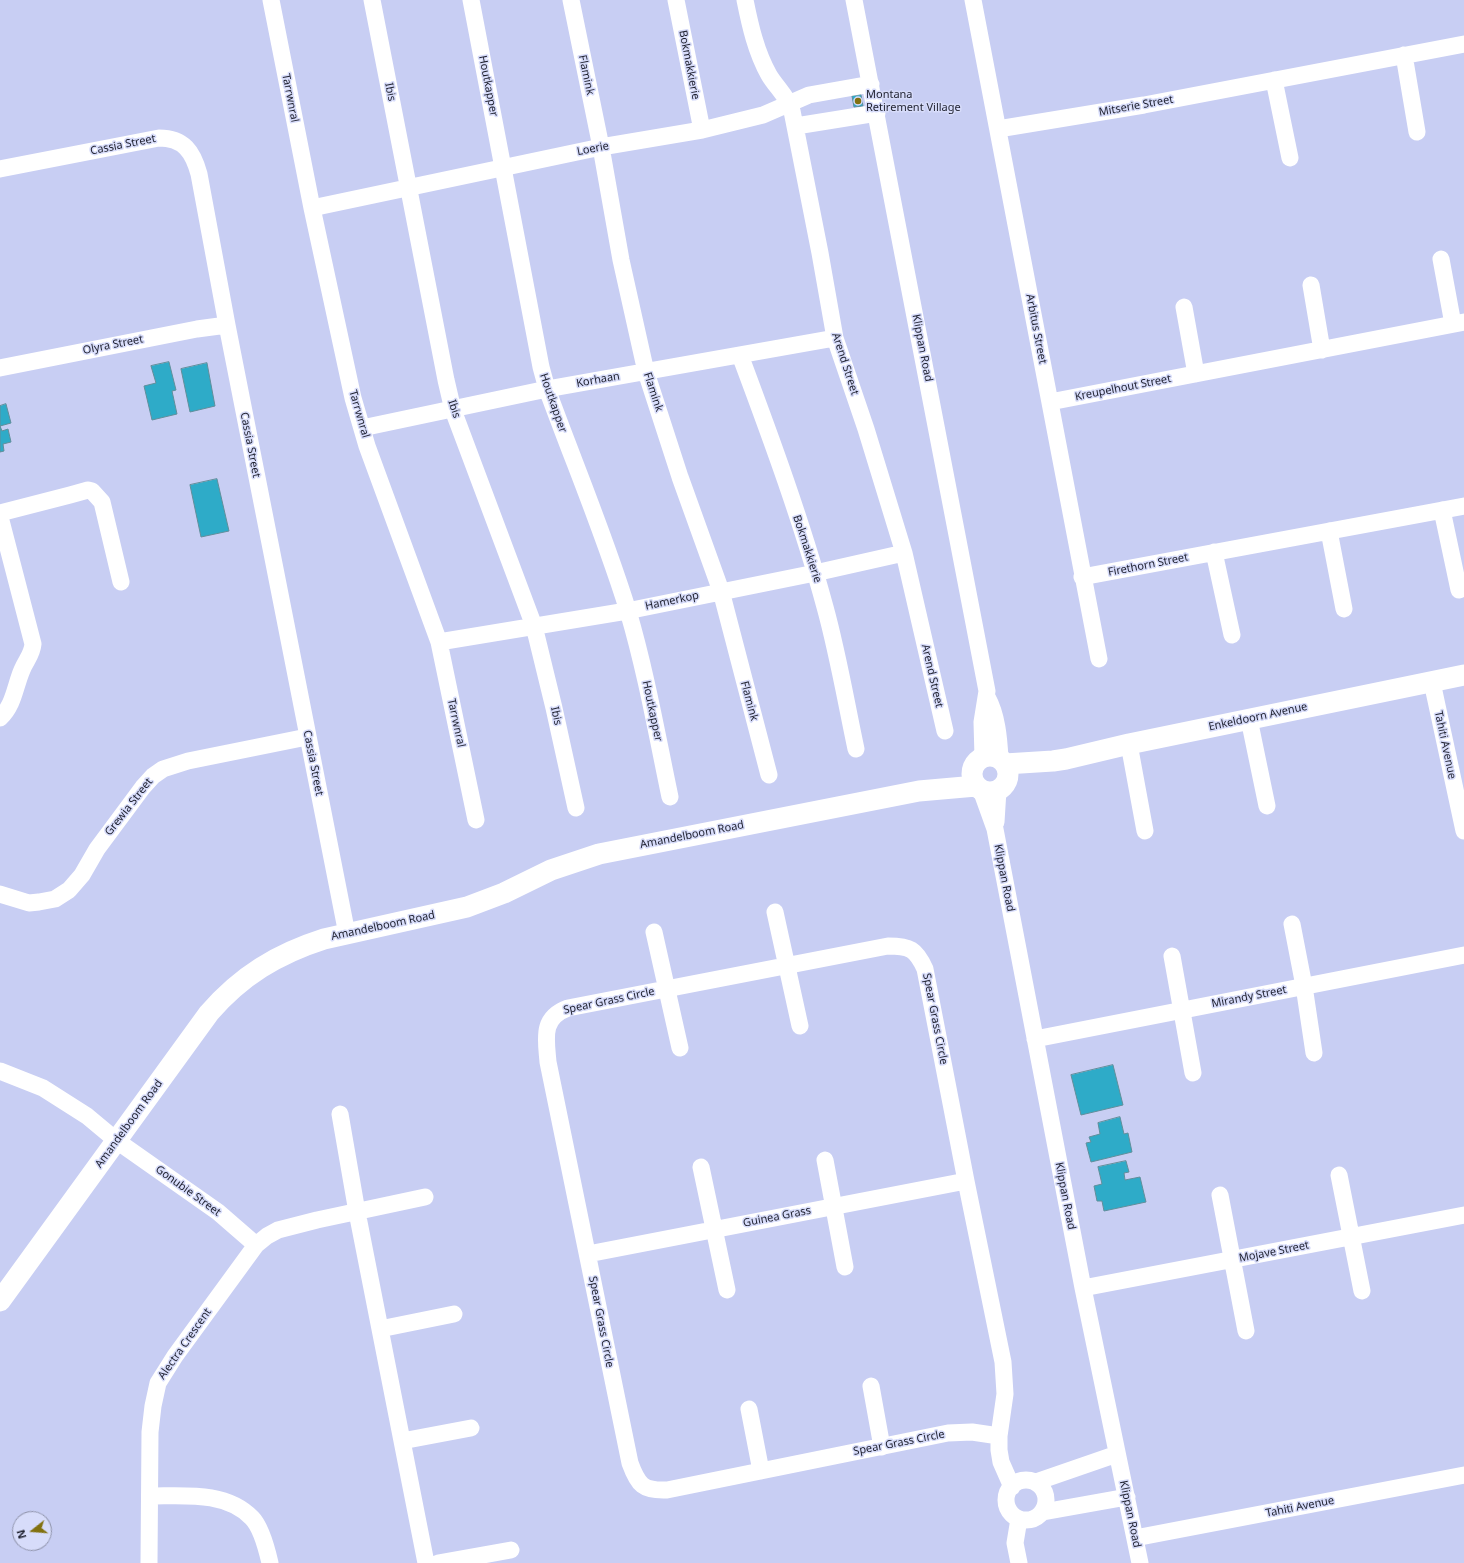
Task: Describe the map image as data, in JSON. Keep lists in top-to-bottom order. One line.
{"streets":{"street":["Bokmakkierie","Flamink","Houtkapper","Ibis","Tarrwnral","Mitserie Street","Cassia Street","Loerie","Arbitus Street","Olyra Street","Klippan Road","Arend Street","Korhaan","Kreupelhout Street","Firethorn Street","Hamerkop","Enkeldoorn Avenue","Tahiti Avenue","Grewia Street","Amandelboom Road","Mirandy Street","Spear Grass Circle","Gonubie Street","Guinea Grass","Mojave Street","Alectra Crescent"]},"crossings":[["Bokmakkierie","Loerie"],["Bokmakkierie","Korhaan"],["Bokmakkierie","Hamerkop"],["Flamink","Loerie"],["Flamink","Korhaan"],["Flamink","Hamerkop"],["Houtkapper","Loerie"],["Houtkapper","Korhaan"],["Houtkapper","Hamerkop"],["Ibis","Loerie"],["Ibis","Korhaan"],["Ibis","Hamerkop"],["Tarrwnral","Loerie"],["Tarrwnral","Korhaan"],["Tarrwnral","Hamerkop"],["Mitserie Street","Arbitus Street"],["Cassia Street","Olyra Street"],["Cassia Street","Grewia Street"],["Cassia Street","Amandelboom Road"],["Loerie","Klippan Road"],["Loerie","Arend Street"],["Arbitus Street","Kreupelhout Street"],["Arbitus Street","Firethorn Street"],["Klippan Road","Enkeldoorn Avenue"],["Klippan Road","Tahiti Avenue"],["Klippan Road","Amandelboom Road"],["Klippan Road","Mirandy Street"],["Klippan Road","Mojave Street"],["Arend Street","Korhaan"],["Arend Street","Hamerkop"],["Enkeldoorn Avenue","Tahiti Avenue"],["Enkeldoorn Avenue","Amandelboom Road"],["Amandelboom Road","Gonubie Street"],["Spear Grass Circle","Guinea Grass"],["Gonubie Street","Alectra Crescent"]],"places":["Montana Retirement Village"],"north":"left"}
